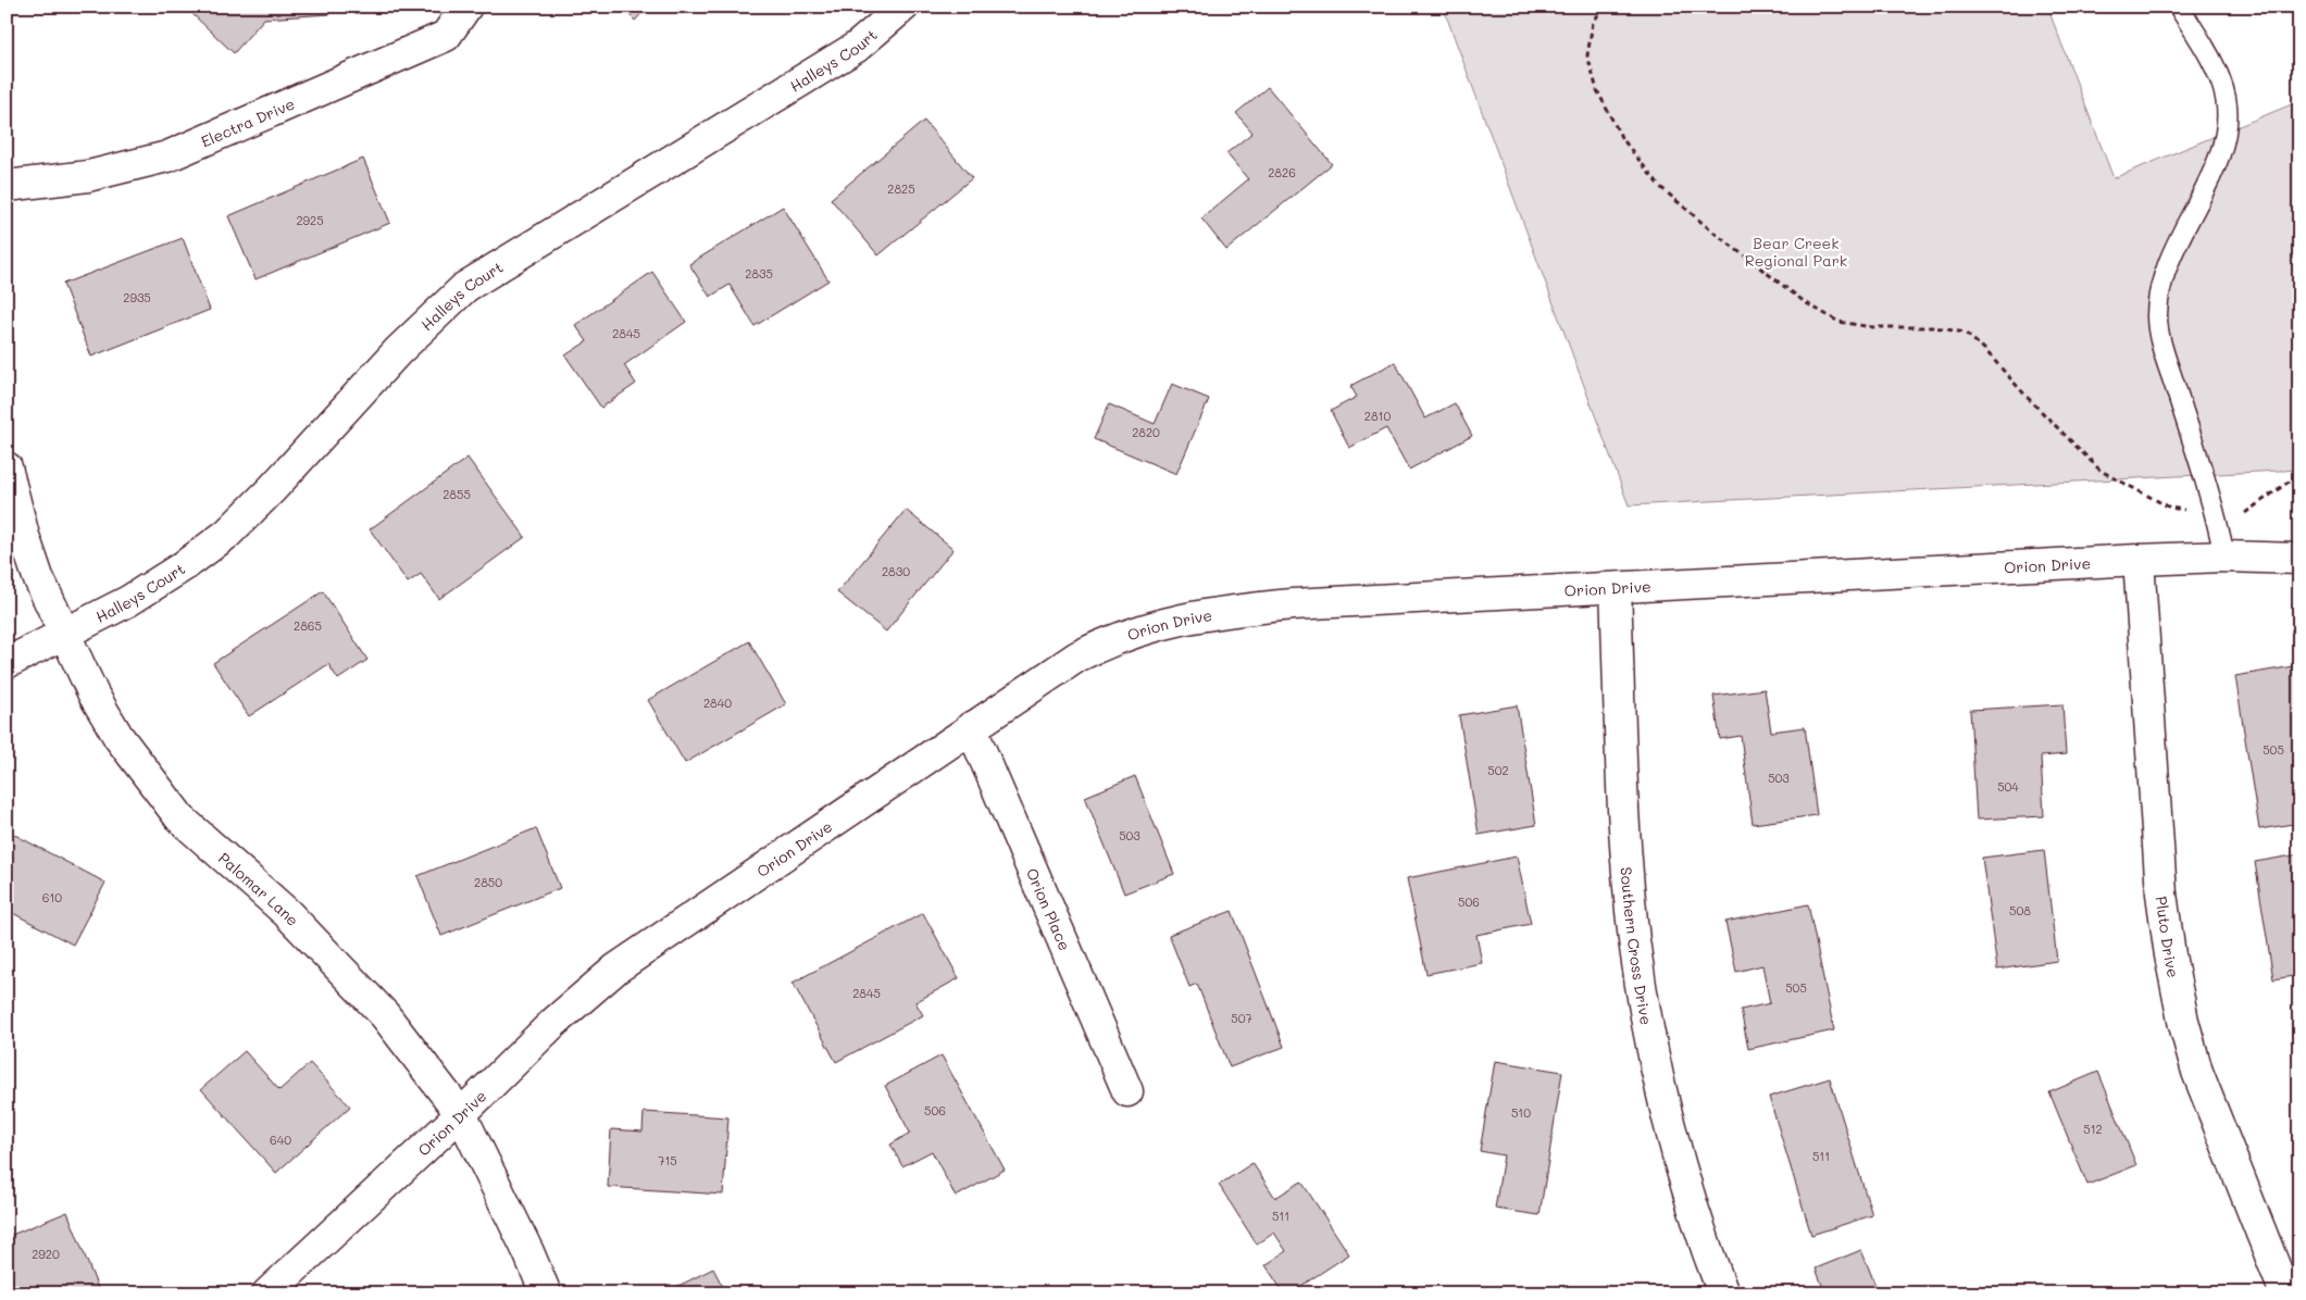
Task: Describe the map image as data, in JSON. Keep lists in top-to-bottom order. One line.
{"streets":{"street":["Halleys Court","Electra Drive","Orion Drive","Palomar Lane","Orion Place","Pluto Drive","Southern Cross Drive"]},"crossings":[["Halleys Court","Palomar Lane"],["Orion Drive","Palomar Lane"],["Orion Drive","Orion Place"],["Orion Drive","Pluto Drive"],["Orion Drive","Southern Cross Drive"]],"parks":["Bear Creek Regional Park"],"house_numbers":["2826","2825","2925","2835","2935","2845","2810","2820","2855","2830","2865","2840","505","502","503","504","503","2850","610","506","508","505","2845","507","506","510","512","640","511","715","511","2920"]}
